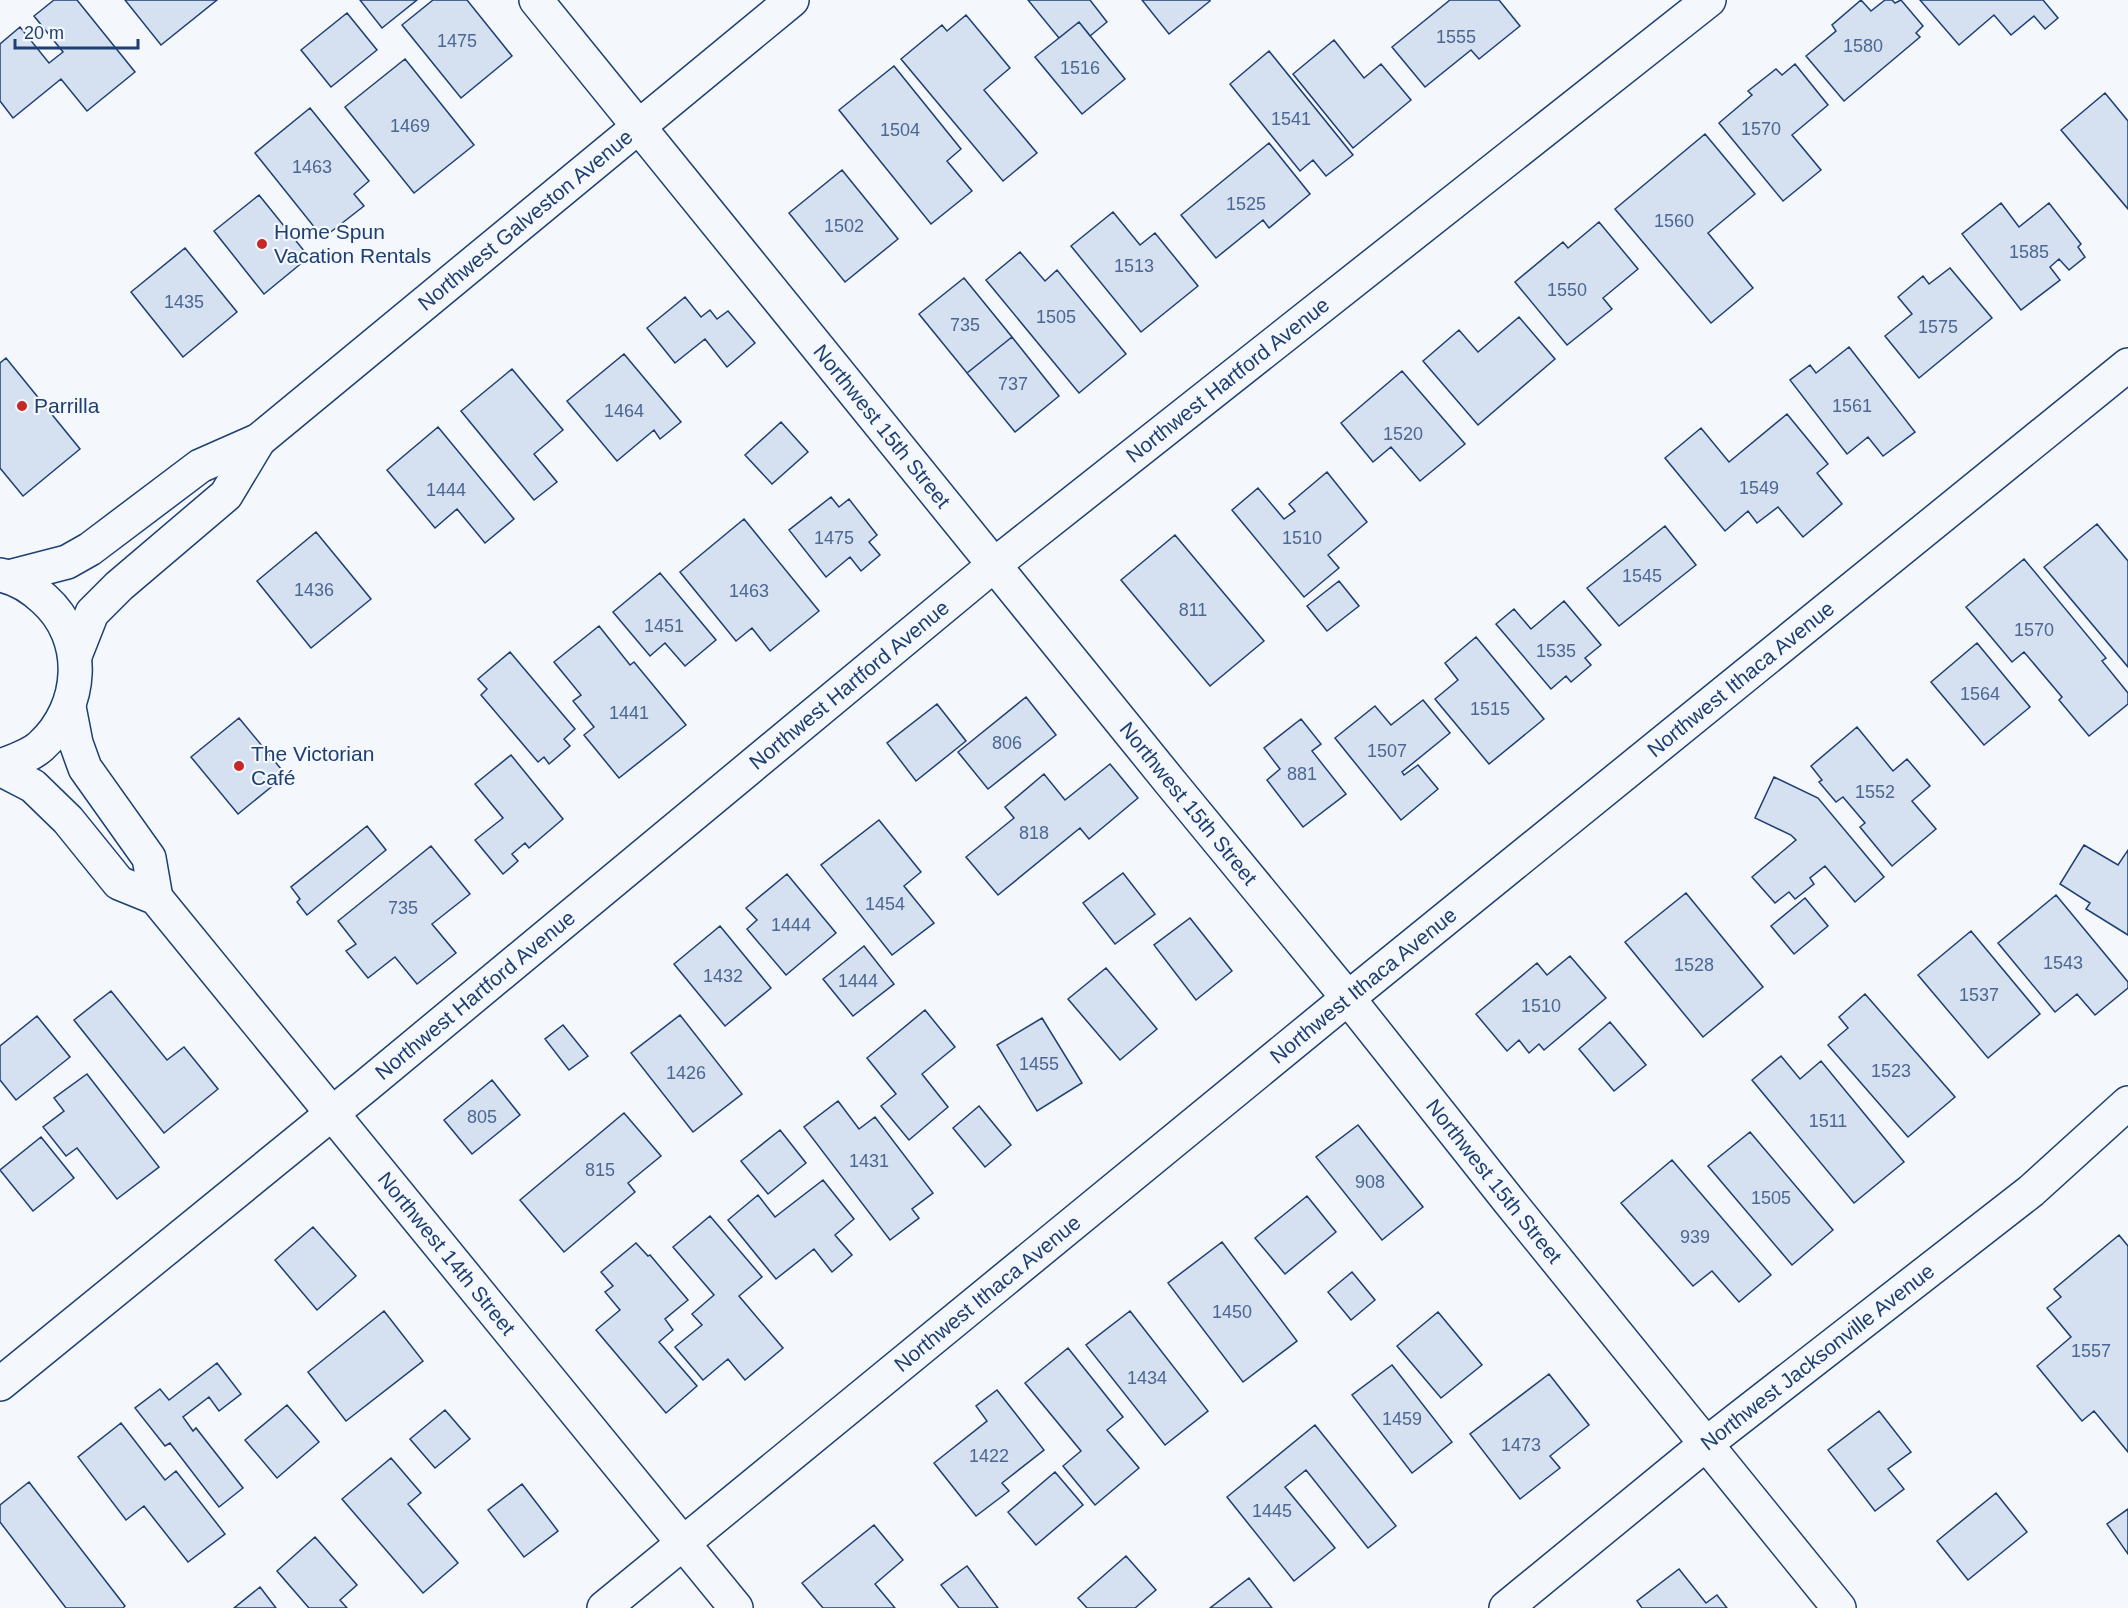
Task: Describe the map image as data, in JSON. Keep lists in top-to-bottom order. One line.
{"streets":{"street":["Northwest Galveston Avenue","Northwest Hartford Avenue","Northwest 15th Street","Northwest Ithaca Avenue","Northwest 14th Street","Northwest Jacksonville Avenue"]},"crossings":[["Northwest Galveston Avenue","Northwest 15th Street"],["Northwest Hartford Avenue","Northwest 15th Street"],["Northwest Hartford Avenue","Northwest 14th Street"],["Northwest 15th Street","Northwest Ithaca Avenue"],["Northwest 15th Street","Northwest Jacksonville Avenue"],["Northwest Ithaca Avenue","Northwest 14th Street"]],"places":["Home Spun Vacation Rentals","Parrilla","The Victorian Café"],"house_numbers":["1555","1475","1580","1516","1541","1469","1570","1504","1463","1525","1560","1502","1585","1513","1550","1435","1505","735","1575","737","1561","1464","1520","1549","1444","1475","1510","1545","1436","1463","811","1451","1570","1535","1564","1515","1441","806","1507","881","1552","818","1454","735","1444","1543","1528","1432","1444","1537","1510","1455","1523","1426","805","1511","1431","815","908","1505","939","1450","1557","1434","1459","1473","1422","1445"],"scale_bar":"20 m"}
